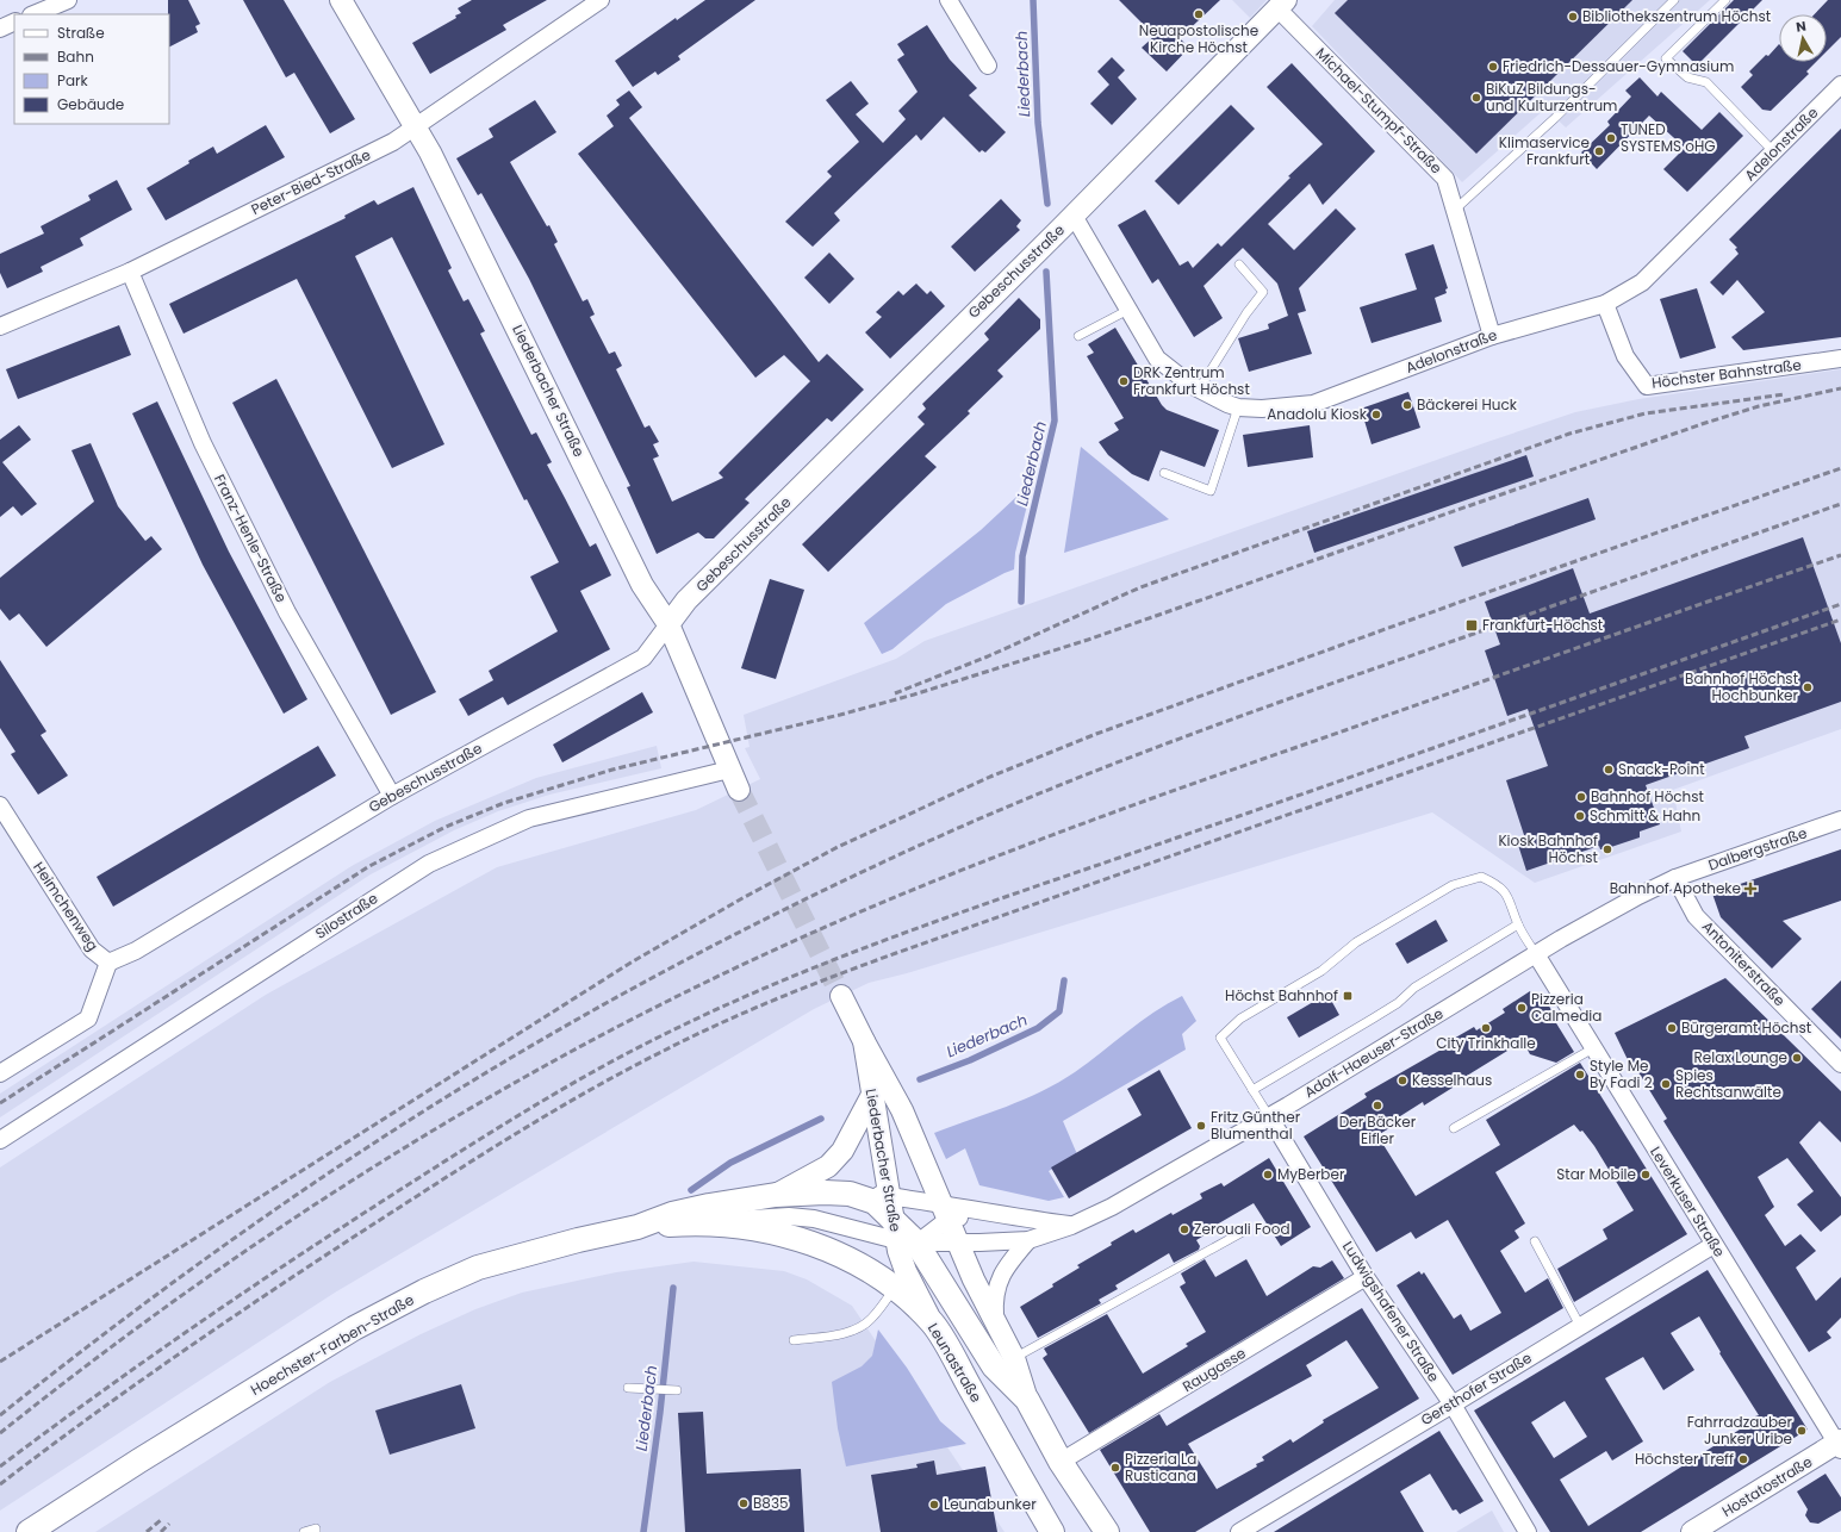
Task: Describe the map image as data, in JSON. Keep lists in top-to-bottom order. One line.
{"streets":{"main road":["Hoechster-Farben-Straße","Leunastraße"],"street":["Michael-Stumpf-Straße","Adelonstraße","Peter-Bied-Straße","Gebeschusstraße","Höchster Bahnstraße","Liederbacher Straße","Franz-Henle-Straße","Dalbergstraße","Heimchenweg","Silostraße","Antoniterstraße","Adolf-Haeuser-Straße","Leverkuser Straße","Ludwigshafener Straße","Raugasse","Gersthofer Straße","Hostatostraße"]},"crossings":[["Michael-Stumpf-Straße","Adelonstraße"],["Michael-Stumpf-Straße","Gebeschusstraße"],["Adelonstraße","Gebeschusstraße"],["Adelonstraße","Höchster Bahnstraße"],["Peter-Bied-Straße","Liederbacher Straße"],["Peter-Bied-Straße","Franz-Henle-Straße"],["Gebeschusstraße","Liederbacher Straße"],["Gebeschusstraße","Franz-Henle-Straße"],["Gebeschusstraße","Heimchenweg"],["Liederbacher Straße","Silostraße"],["Liederbacher Straße","Adolf-Haeuser-Straße"],["Liederbacher Straße","Hoechster-Farben-Straße"],["Liederbacher Straße","Leunastraße"],["Dalbergstraße","Antoniterstraße"],["Dalbergstraße","Adolf-Haeuser-Straße"],["Antoniterstraße","Adolf-Haeuser-Straße"],["Adolf-Haeuser-Straße","Leverkuser Straße"],["Adolf-Haeuser-Straße","Ludwigshafener Straße"],["Leverkuser Straße","Gersthofer Straße"],["Leverkuser Straße","Hostatostraße"],["Ludwigshafener Straße","Raugasse"],["Ludwigshafener Straße","Gersthofer Straße"],["Hoechster-Farben-Straße","Leunastraße"]],"water":["Liederbach"],"places":{"other":["Neuapostolische Kirche Höchst","Bibliothekszentrum Höchst","Friedrich-Dessauer-Gymnasium","BiKuZ Bildungs- und Kulturzentrum","TUNED SYSTEMS oHG","Klimaservice Frankfurt","DRK Zentrum Frankfurt Höchst","Bäckerei Huck","Anadolu Kiosk","Bahnhof Höchst Hochbunker","Snack-Point","Bahnhof Höchst","Schmitt & Hahn","Kiosk Bahnhof Höchst","Pizzeria Calmedia","City Trinkhalle","Bürgeramt Höchst","Relax Lounge","Style Me By Fadi 2","Kesselhaus","Spies Rechtsanwälte","Der Bäcker Eifler","Fritz Günther Blumenthal","MyBerber","Star Mobile","Zerouali Food","Fahrradzauber Junker Uribe","Höchster Treff","Pizzeria La Rusticana","B835","Leunabunker"],"transit":["Frankfurt-Höchst","Höchst Bahnhof"],"health":["Bahnhof Apotheke"]},"legend":["Straße","Bahn","Park","Gebäude"],"north":"top"}
